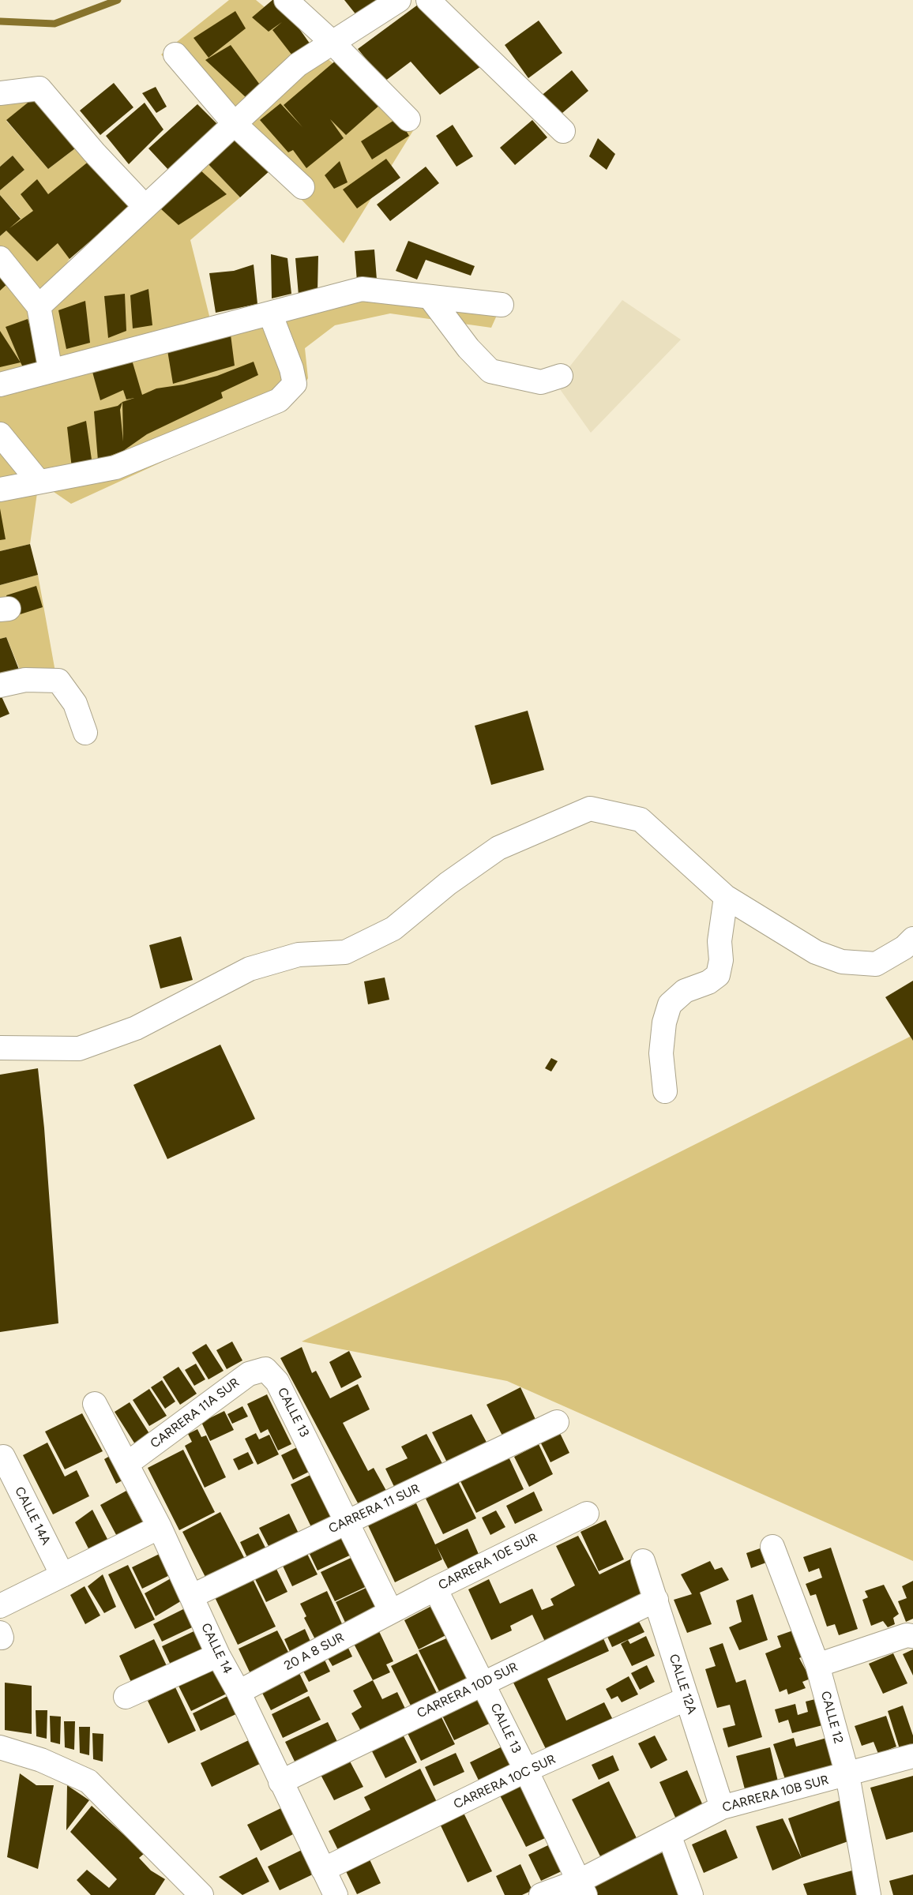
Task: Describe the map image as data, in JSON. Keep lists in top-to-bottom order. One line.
{"streets":{"street":["CALLE 13","CARRERA 11A SUR","CARRERA 11 SUR","CALLE 14A","CARRERA 10E SUR","CALLE 14","20 A 8 SUR","CALLE 12A","CARRERA 10D SUR","CALLE 12","CARRERA 10C SUR","CARRERA 10B SUR"]},"crossings":[["CALLE 13","CARRERA 11A SUR"],["CALLE 13","CARRERA 11 SUR"],["CALLE 13","CARRERA 10E SUR"],["CALLE 13","20 A 8 SUR"],["CALLE 13","CARRERA 10D SUR"],["CALLE 13","CARRERA 10C SUR"],["CALLE 13","CARRERA 10B SUR"],["CARRERA 11A SUR","CALLE 14"],["CARRERA 11 SUR","CALLE 14"],["CARRERA 10E SUR","20 A 8 SUR"],["CALLE 14","20 A 8 SUR"],["CALLE 14","CARRERA 10D SUR"],["CALLE 14","CARRERA 10C SUR"],["CALLE 12A","CARRERA 10D SUR"],["CALLE 12A","CARRERA 10C SUR"],["CALLE 12A","CARRERA 10B SUR"],["CALLE 12","CARRERA 10B SUR"]]}
